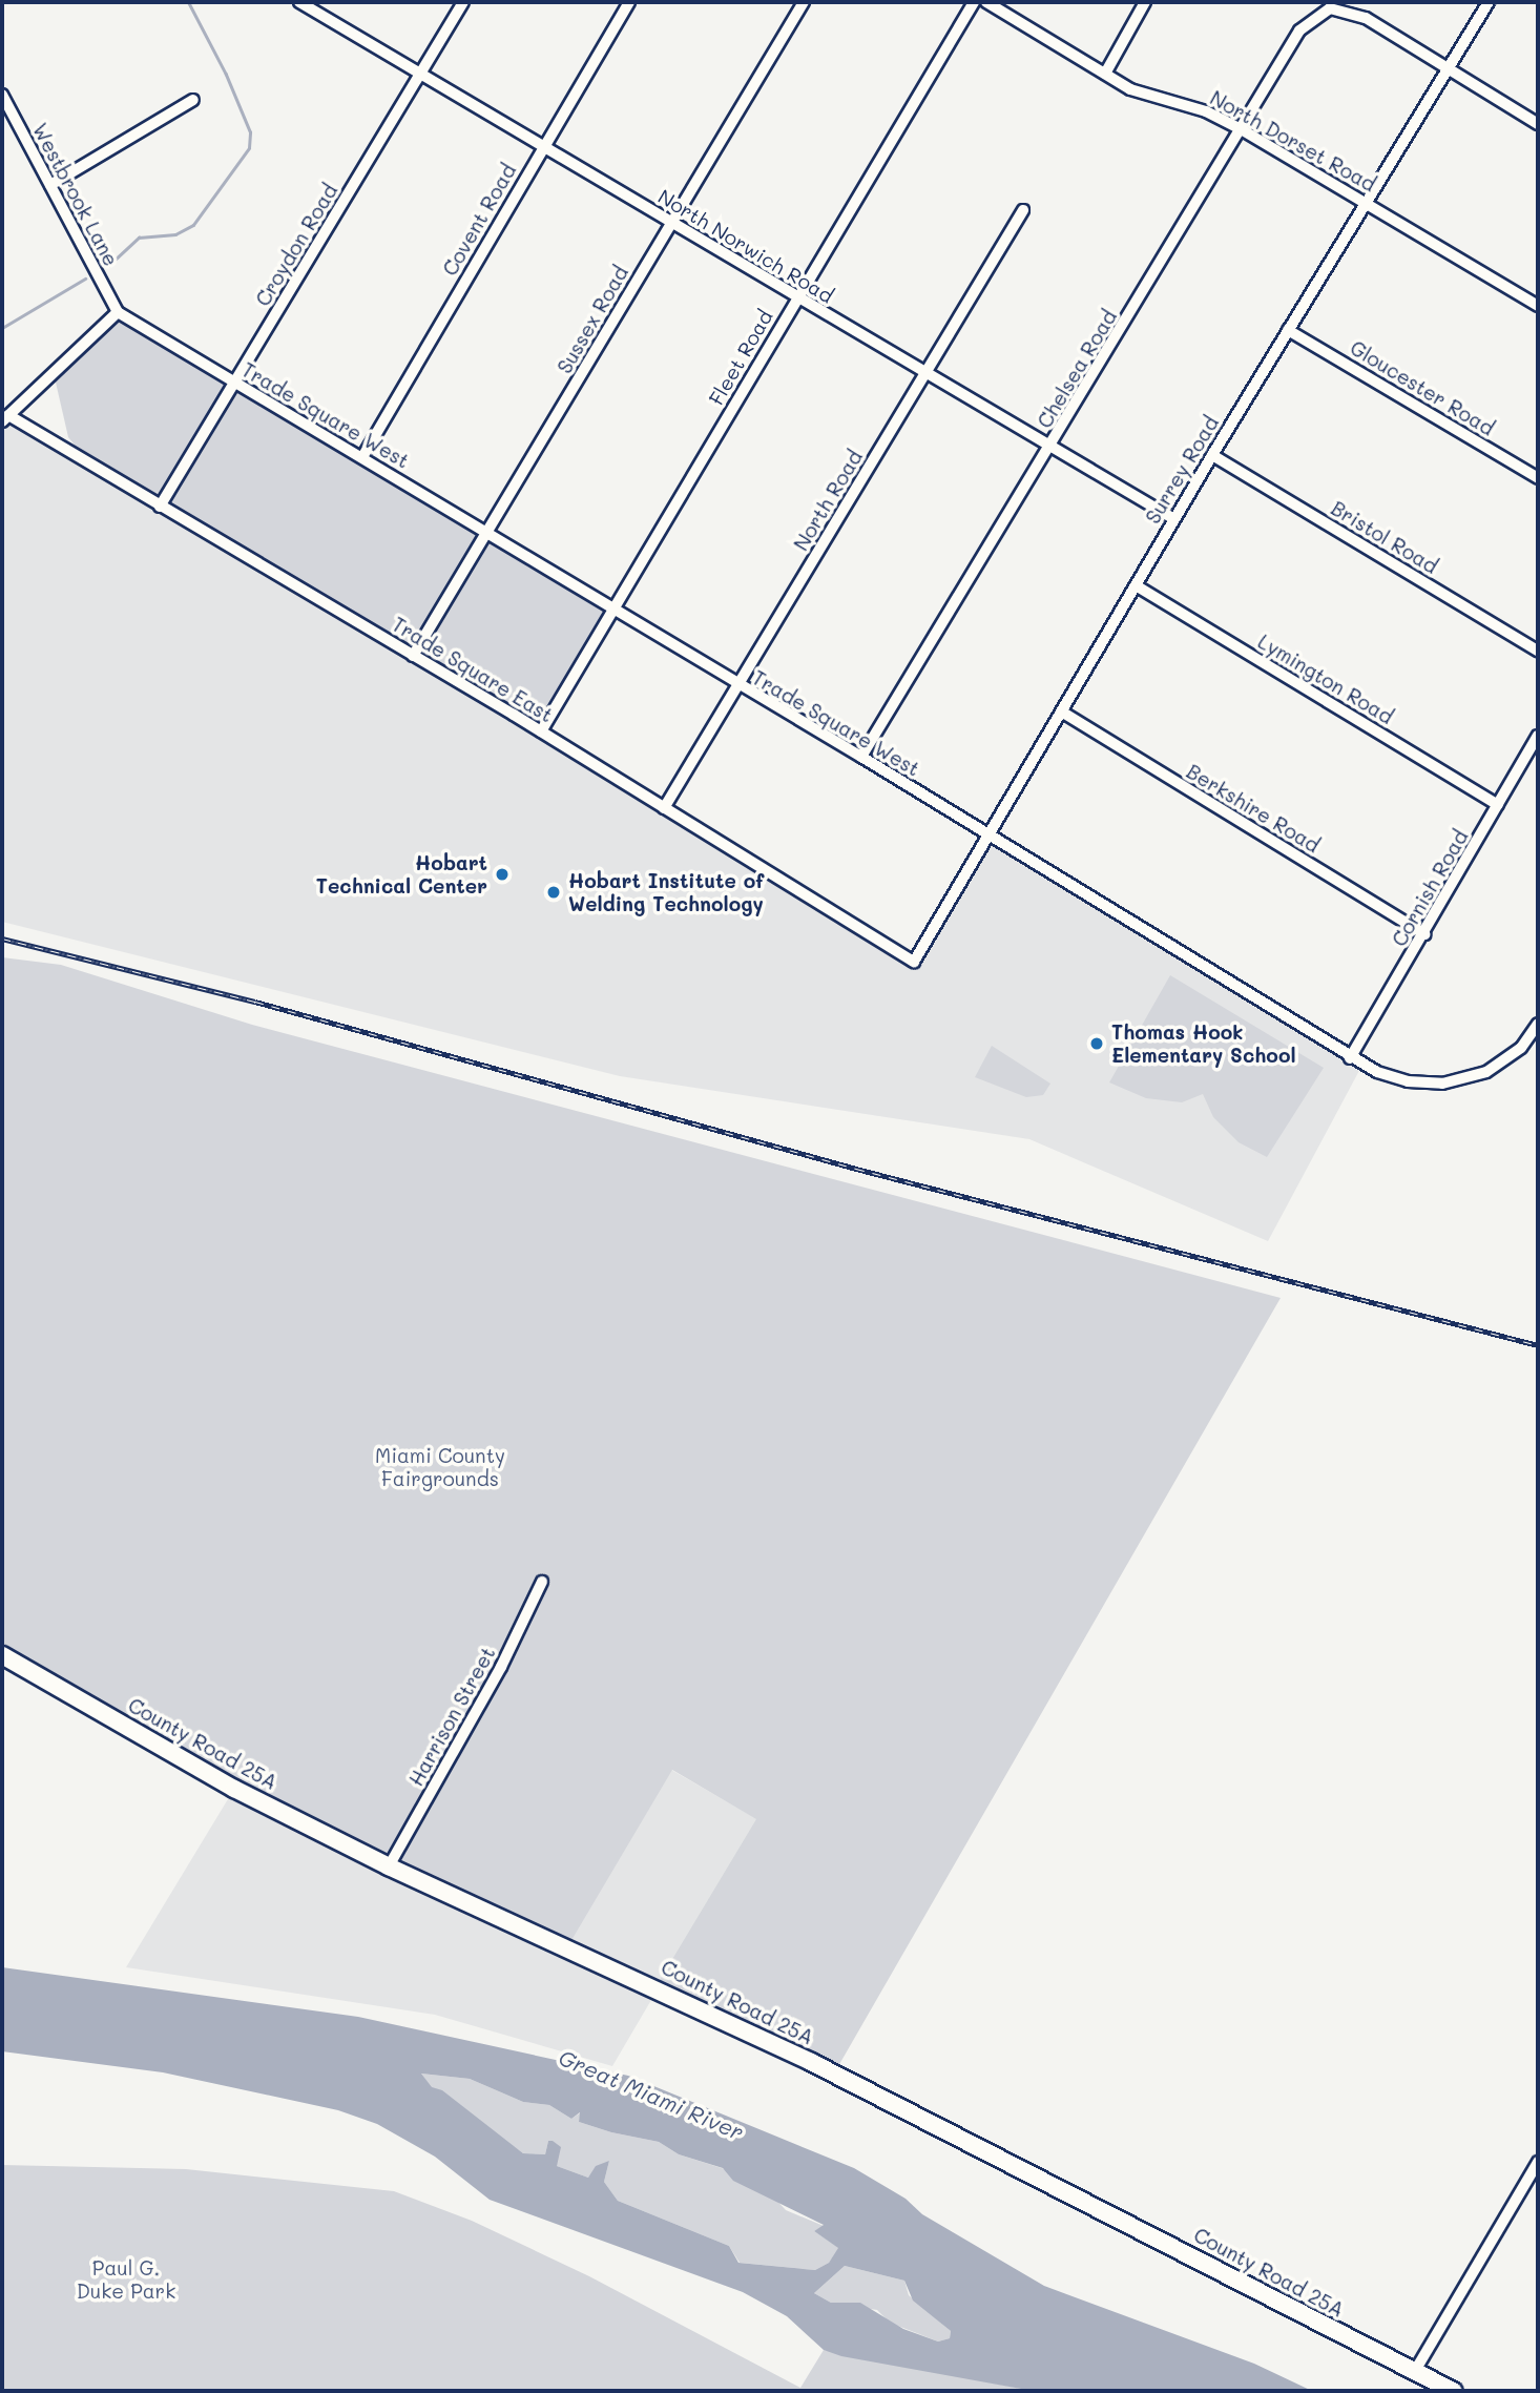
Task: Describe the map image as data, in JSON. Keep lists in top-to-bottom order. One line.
{"streets":{"main road":["County Road 25A"],"street":["North Dorset Road","Westbrook Lane","Covent Road","Croydon Road","North Norwich Road","Sussex Road","Fleet Road","Chelsea Road","Gloucester Road","Trade Square West","Surrey Road","North Road","Bristol Road","Trade Square East","Lymington Road","Berkshire Road","Cornish Road","Harrison Street"]},"crossings":[["North Dorset Road","Chelsea Road"],["North Dorset Road","Surrey Road"],["Westbrook Lane","Trade Square West"],["Covent Road","North Norwich Road"],["Covent Road","Trade Square West"],["Croydon Road","North Norwich Road"],["Croydon Road","Trade Square West"],["Croydon Road","Trade Square East"],["North Norwich Road","Sussex Road"],["North Norwich Road","Fleet Road"],["North Norwich Road","Chelsea Road"],["North Norwich Road","Surrey Road"],["North Norwich Road","North Road"],["Sussex Road","Trade Square West"],["Sussex Road","Trade Square East"],["Fleet Road","Trade Square West"],["Fleet Road","Trade Square East"],["Chelsea Road","Trade Square West"],["Chelsea Road","Surrey Road"],["Gloucester Road","Surrey Road"],["Trade Square West","Surrey Road"],["Trade Square West","North Road"],["Trade Square West","Cornish Road"],["Surrey Road","Bristol Road"],["Surrey Road","Trade Square East"],["Surrey Road","Lymington Road"],["Surrey Road","Berkshire Road"],["North Road","Trade Square East"],["Lymington Road","Cornish Road"],["Berkshire Road","Cornish Road"],["Harrison Street","County Road 25A"]],"water":["Great Miami River"],"parks":["Miami County Fairgrounds","Paul G. Duke Park"],"places":["Hobart Technical Center","Hobart Institute of Welding Technology","Thomas Hook Elementary School"]}
